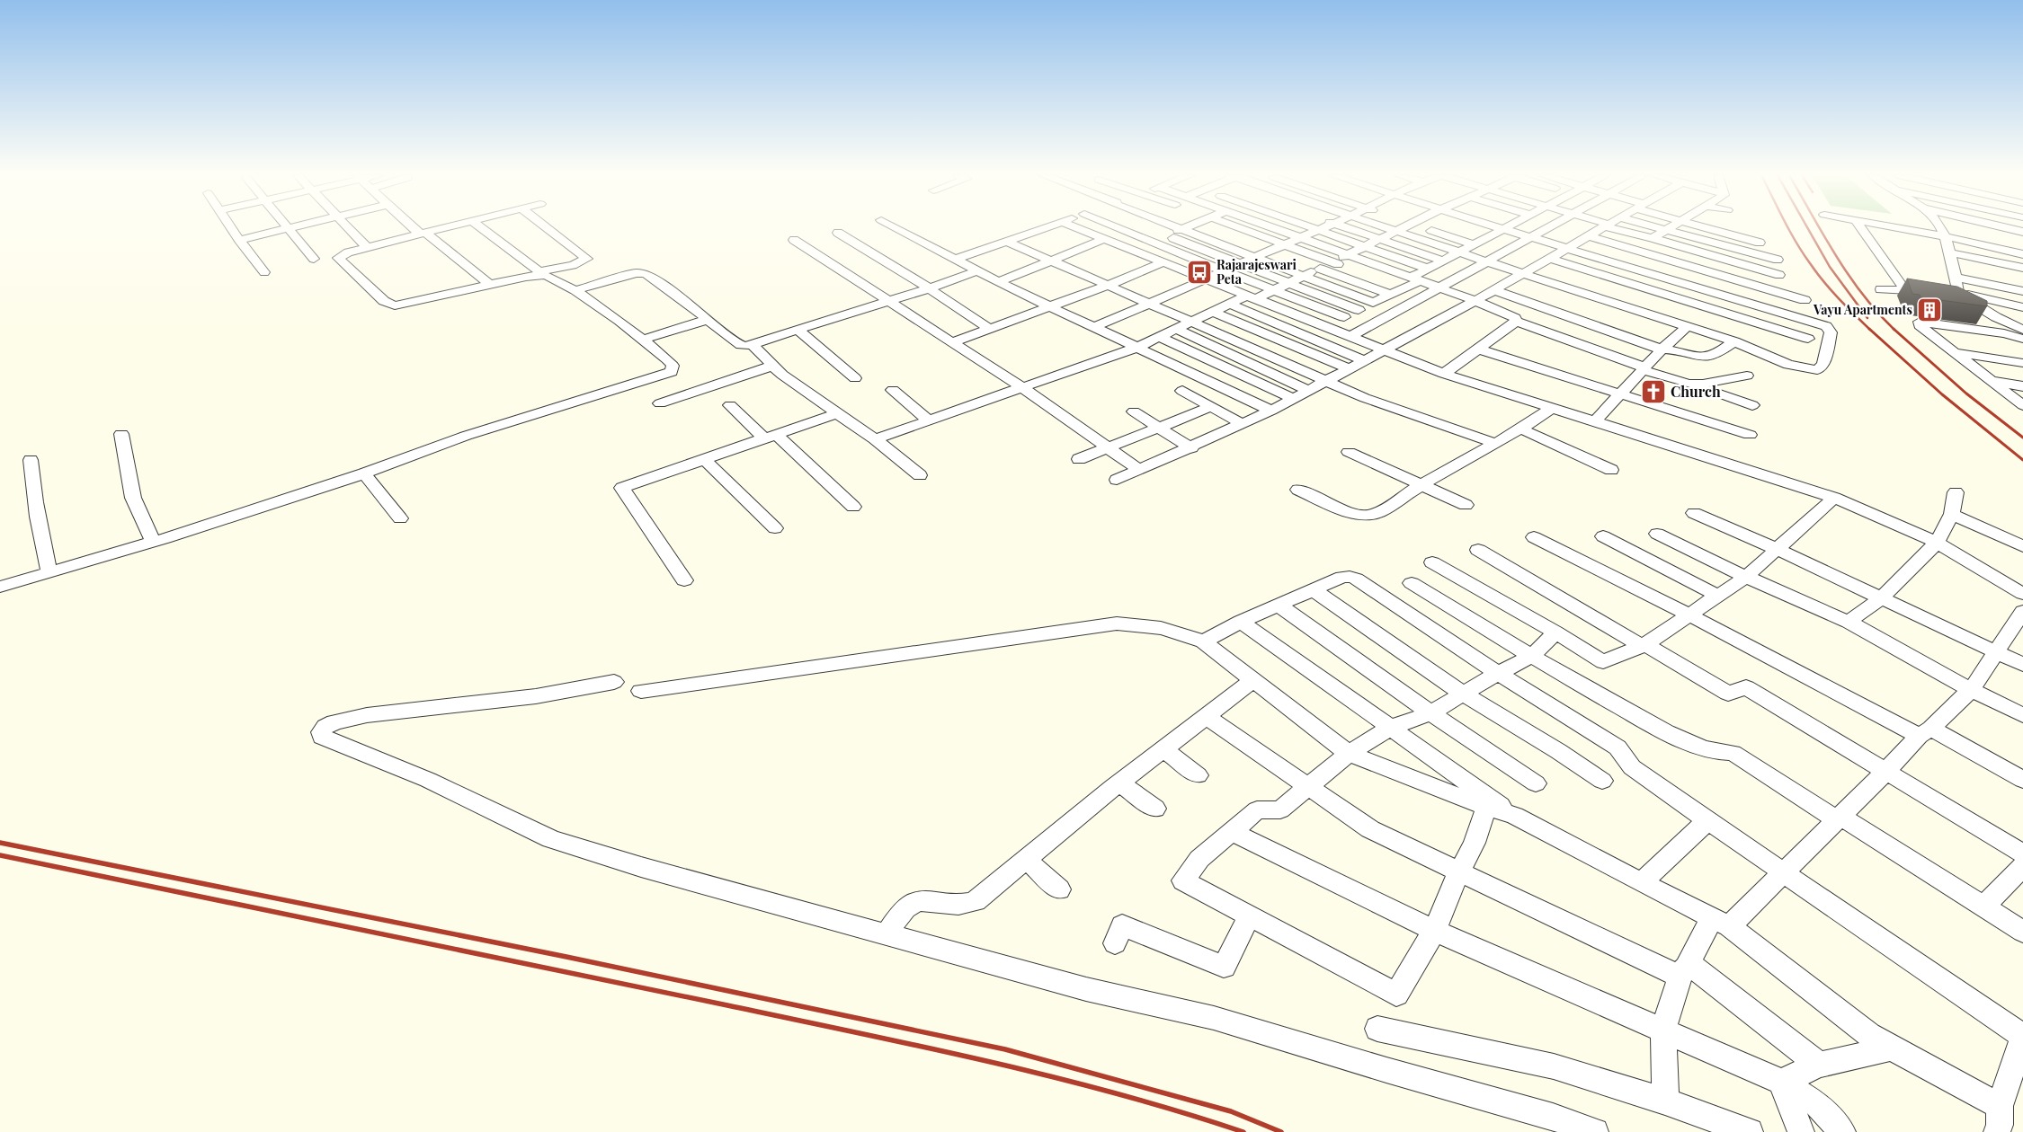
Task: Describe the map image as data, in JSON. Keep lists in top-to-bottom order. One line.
{"places":{"bus stop":["Rajarajeswari Peta"],"building":["Vayu Apartments"],"church":["Church"]}}
